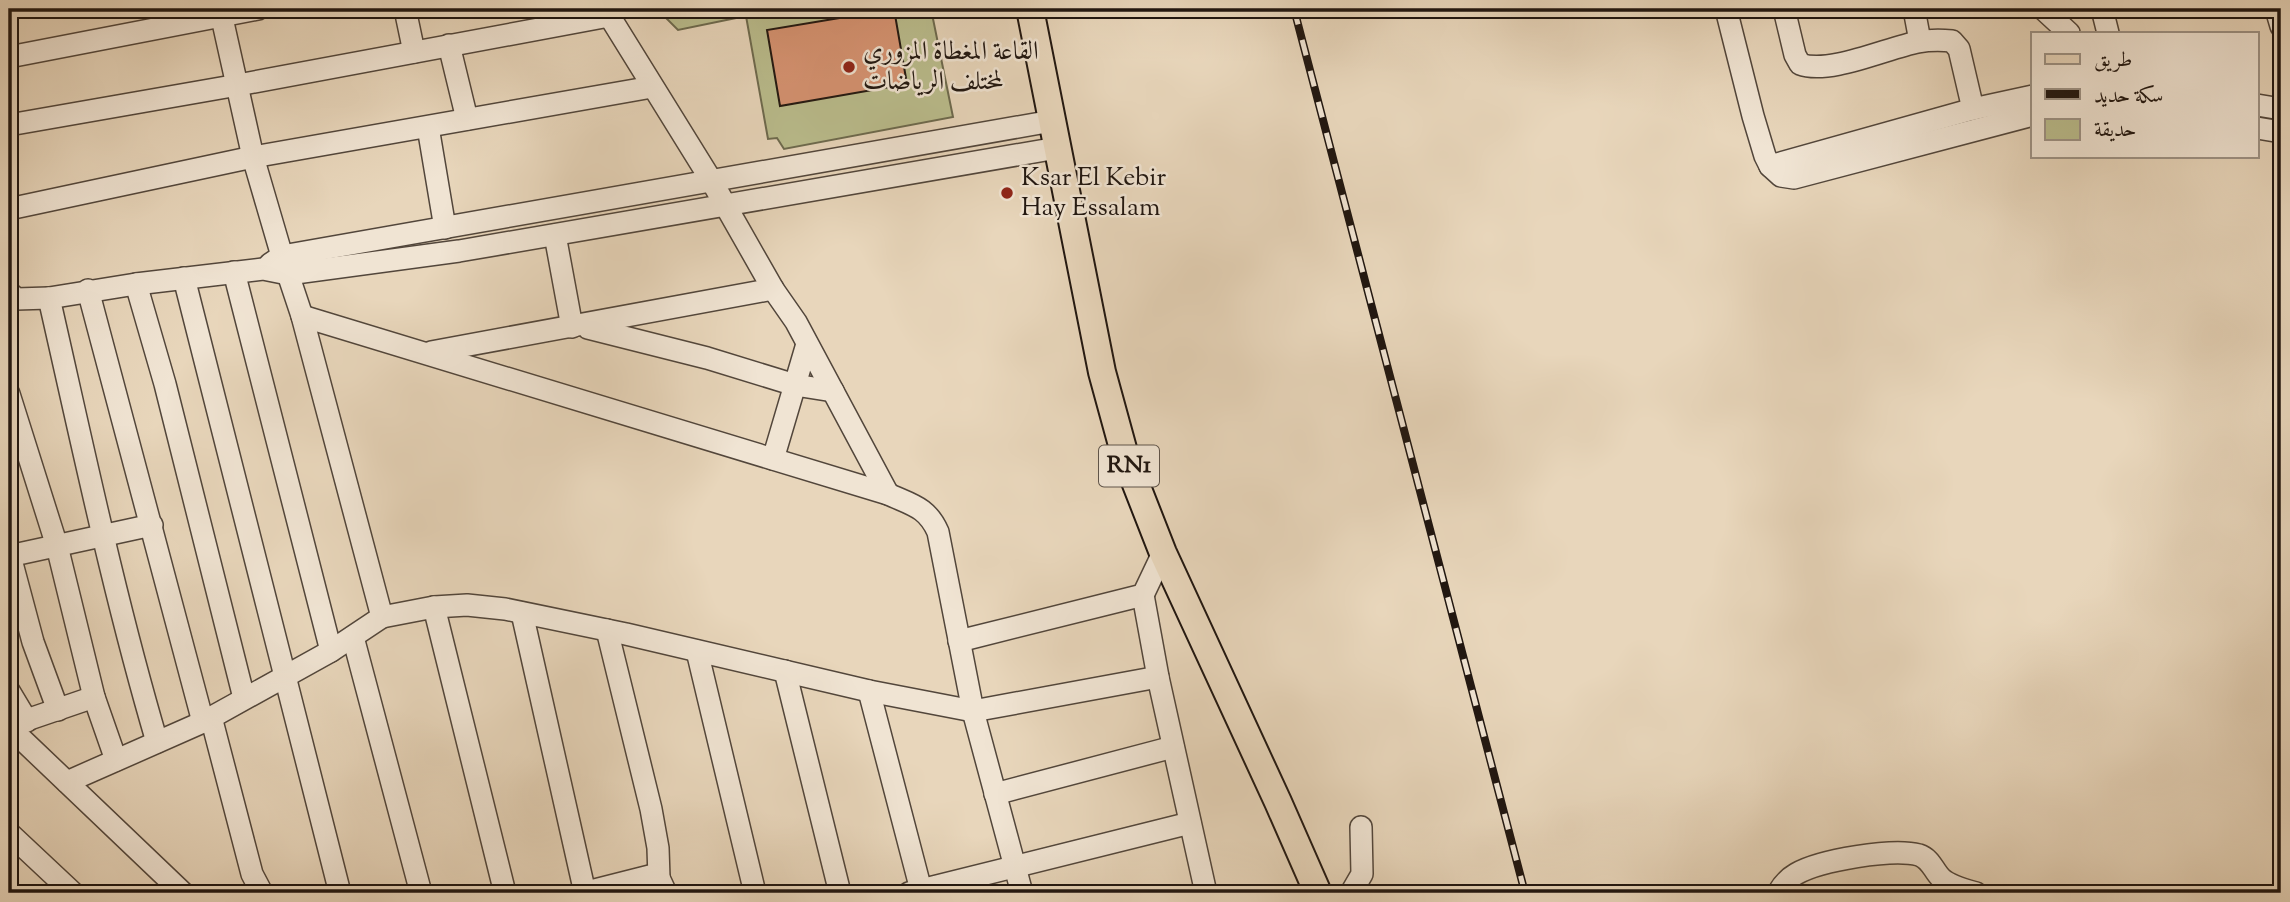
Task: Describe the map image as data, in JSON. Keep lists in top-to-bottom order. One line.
{"streets":{"main road":["RN1"]},"places":["القاعة المغطاة المزوري لمختلف الرياضات","Ksar El Kebir Hay Essalam"],"legend":["طريق","سكة حديد","حديقة"]}
